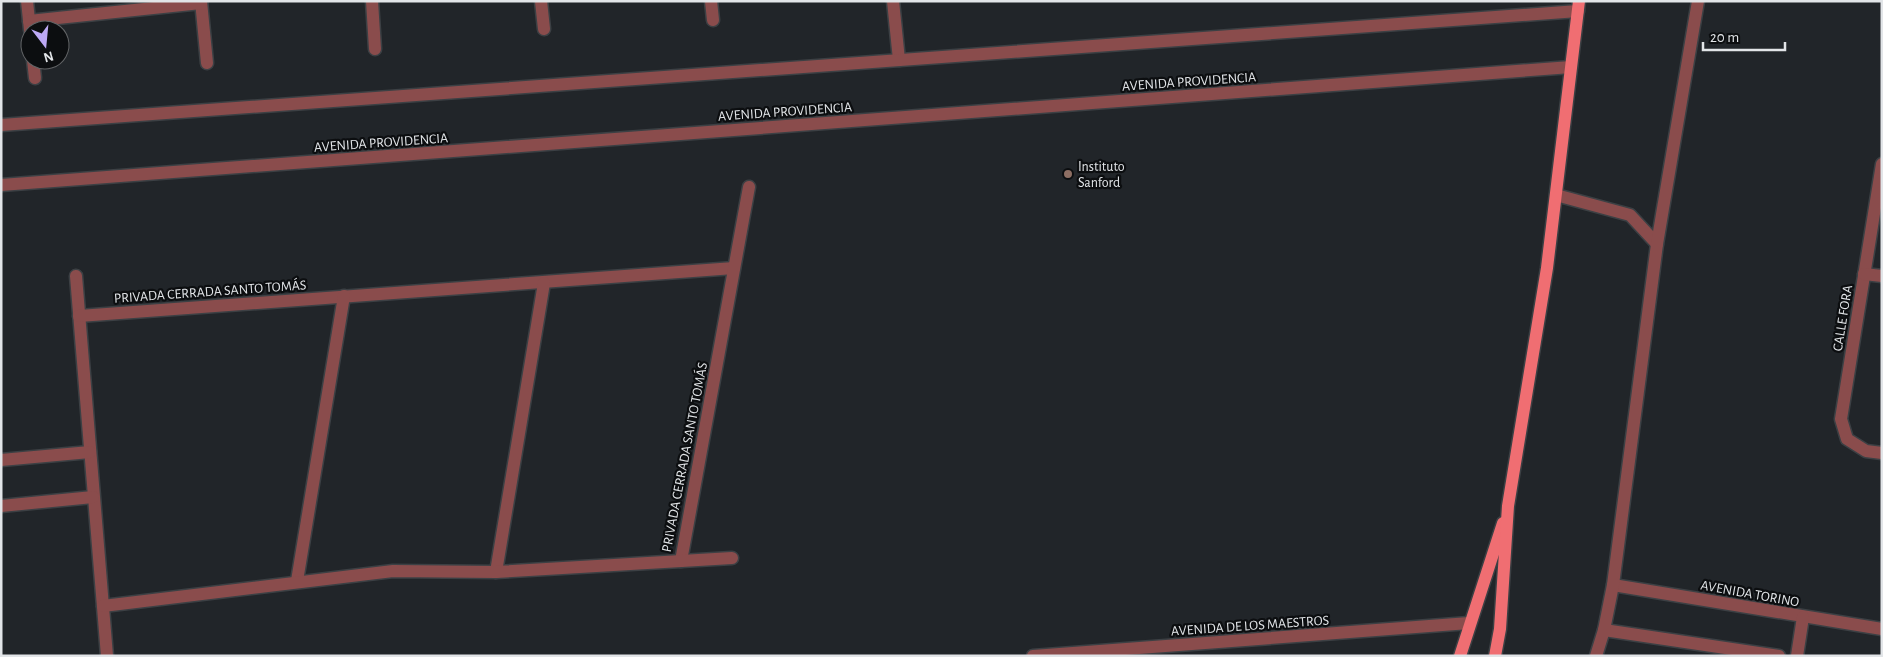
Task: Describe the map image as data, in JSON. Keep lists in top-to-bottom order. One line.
{"streets":{"street":["AVENIDA PROVIDENCIA","PRIVADA CERRADA SANTO TOMÁS","CALLE FORA","AVENIDA TORINO","AVENIDA DE LOS MAESTROS"]},"places":["Instituto Sanford"],"scale_bar":"20 m","north":"bottom"}
